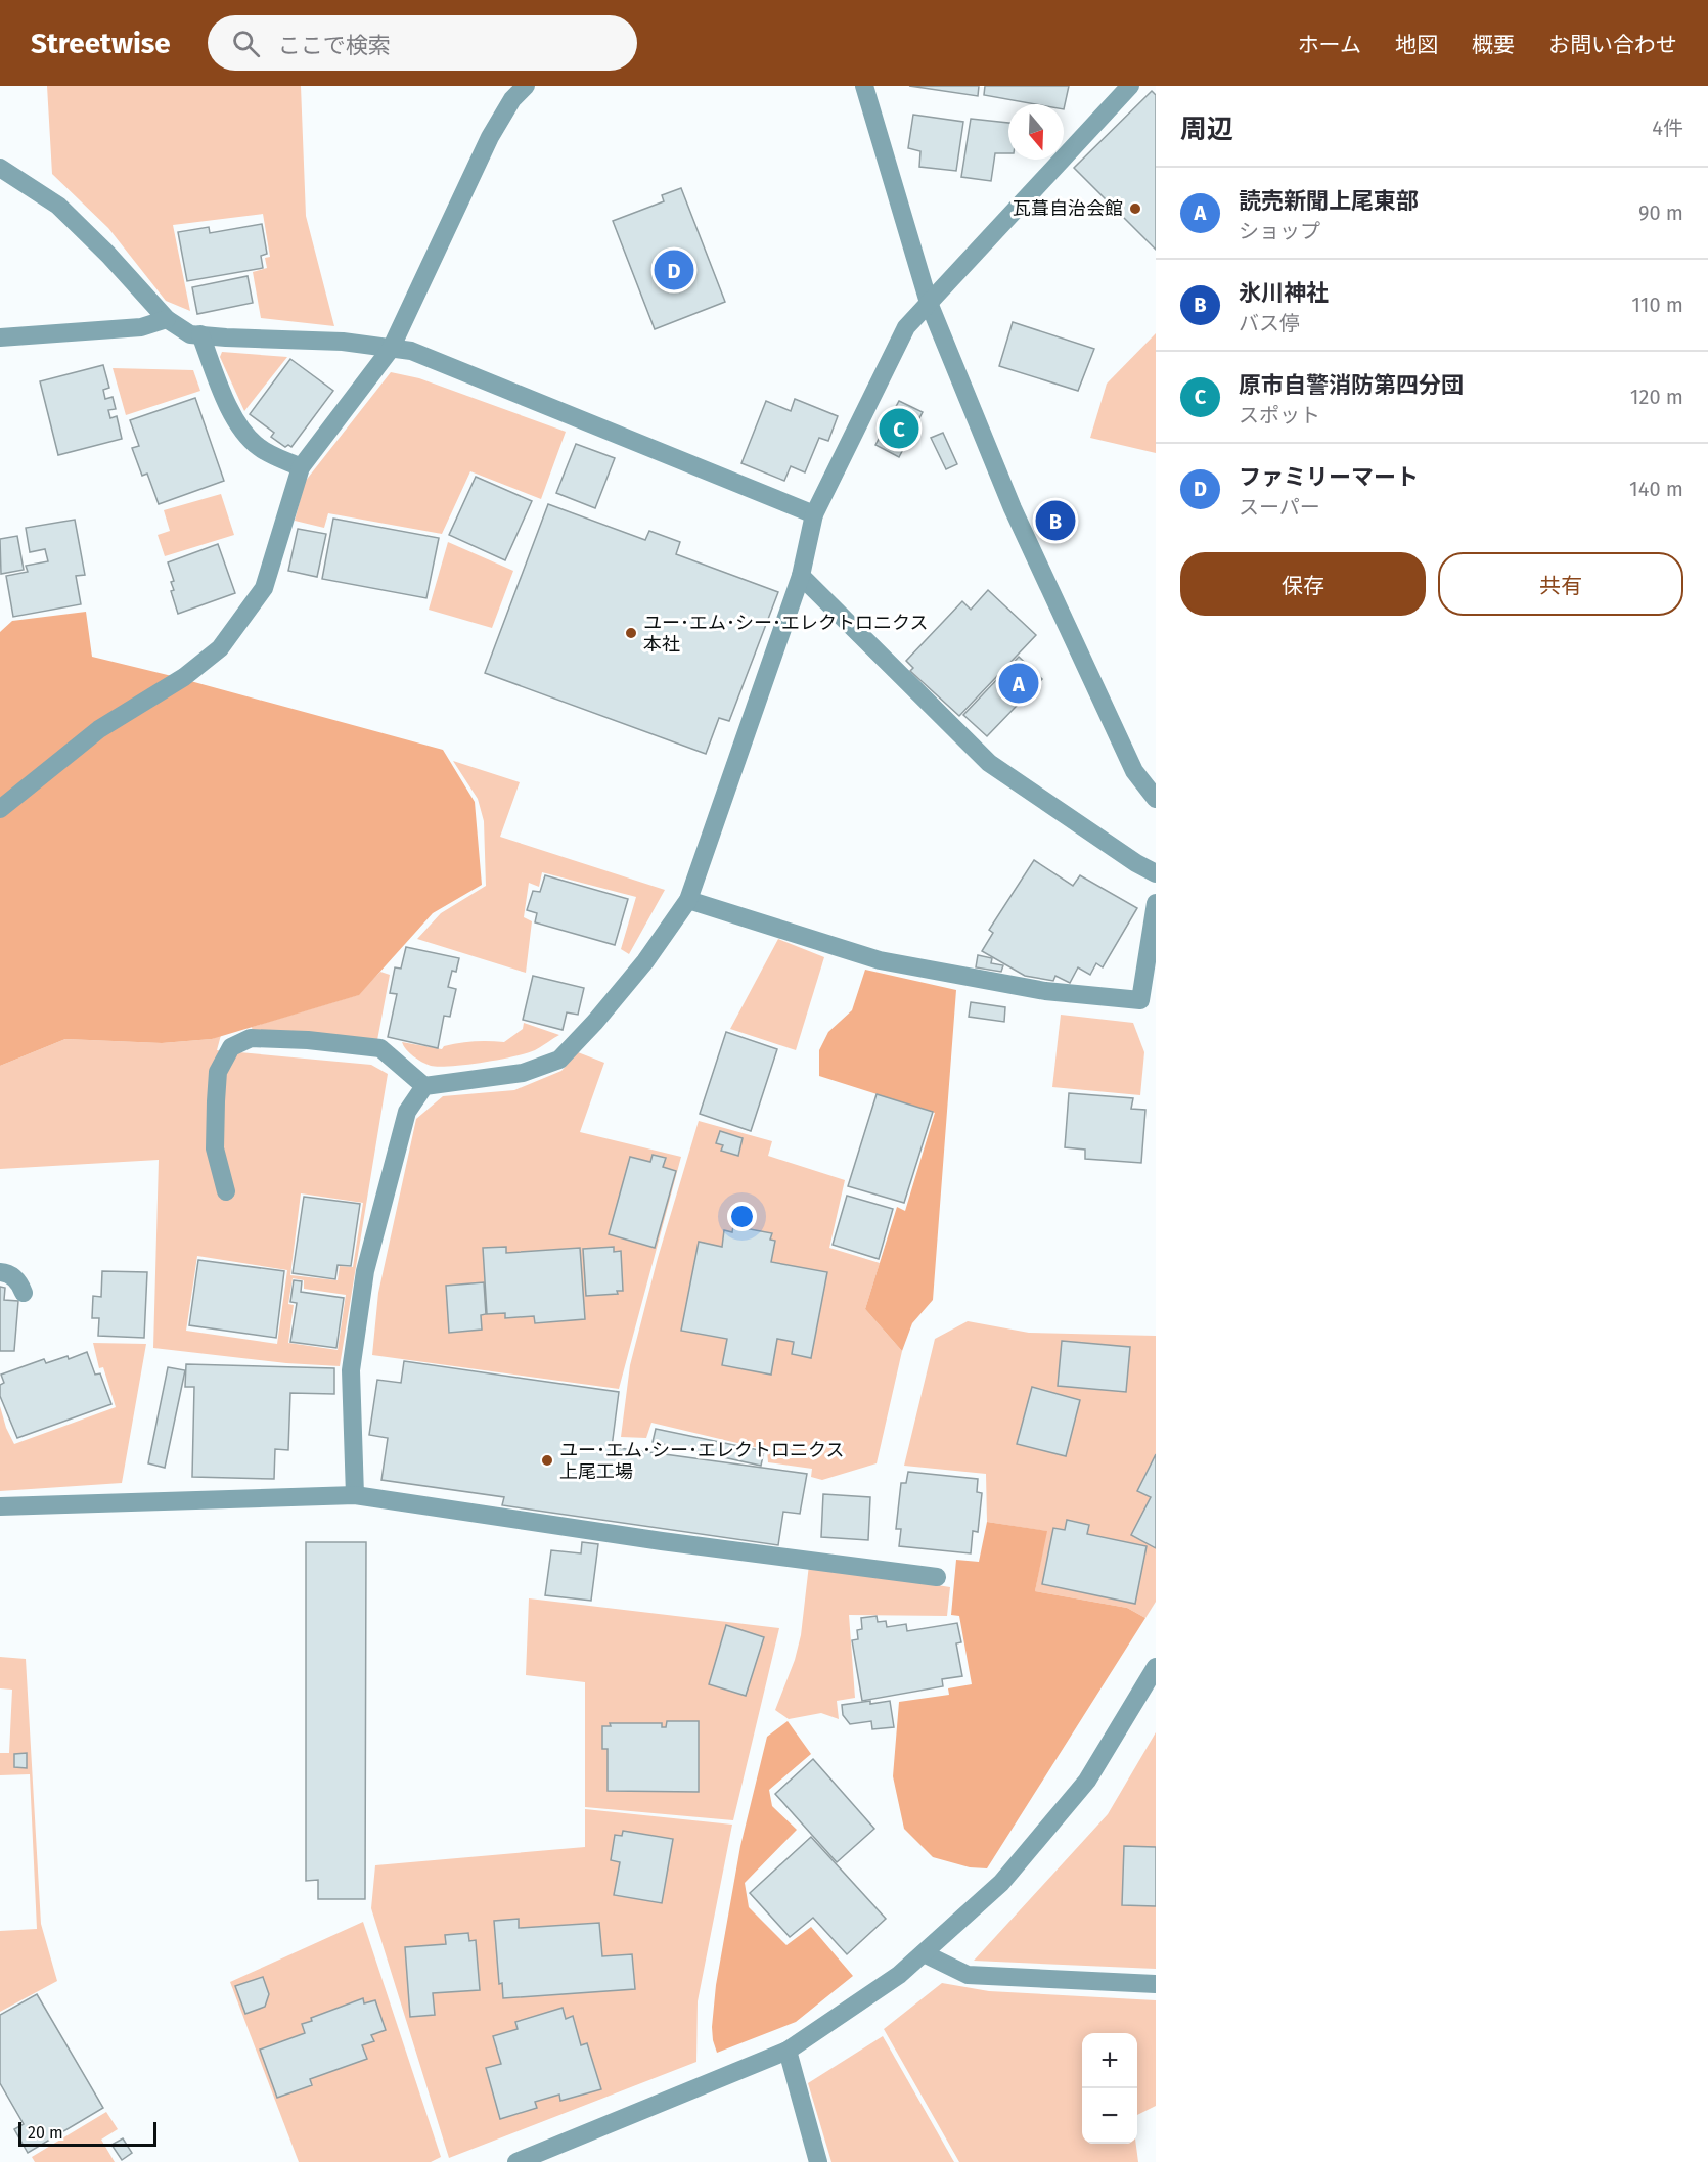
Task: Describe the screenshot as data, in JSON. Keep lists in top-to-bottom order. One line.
{"places":["瓦葺自治会館","ユー･エム･シー･エレクトロニクス 本社","ユー･エム･シー･エレクトロニクス 上尾工場"],"scale_bar":"20 m","north":"bottom","page":{"header":"Streetwise","search":"ここで検索","nav":["ホーム","地図","概要","お問い合わせ"],"heading":["周辺","4件"],"list":[{"mark":"A","name":"読売新聞上尾東部","note":"ショップ","value":"90 m"},{"mark":"B","name":"氷川神社","note":"バス停","value":"110 m"},{"mark":"C","name":"原市自警消防第四分団","note":"スポット","value":"120 m"},{"mark":"D","name":"ファミリーマート","note":"スーパー","value":"140 m"}],"pins":["D","C","B","A"],"buttons":["保存","共有"],"map_buttons":["+","−"],"scale":"20 m"}}
